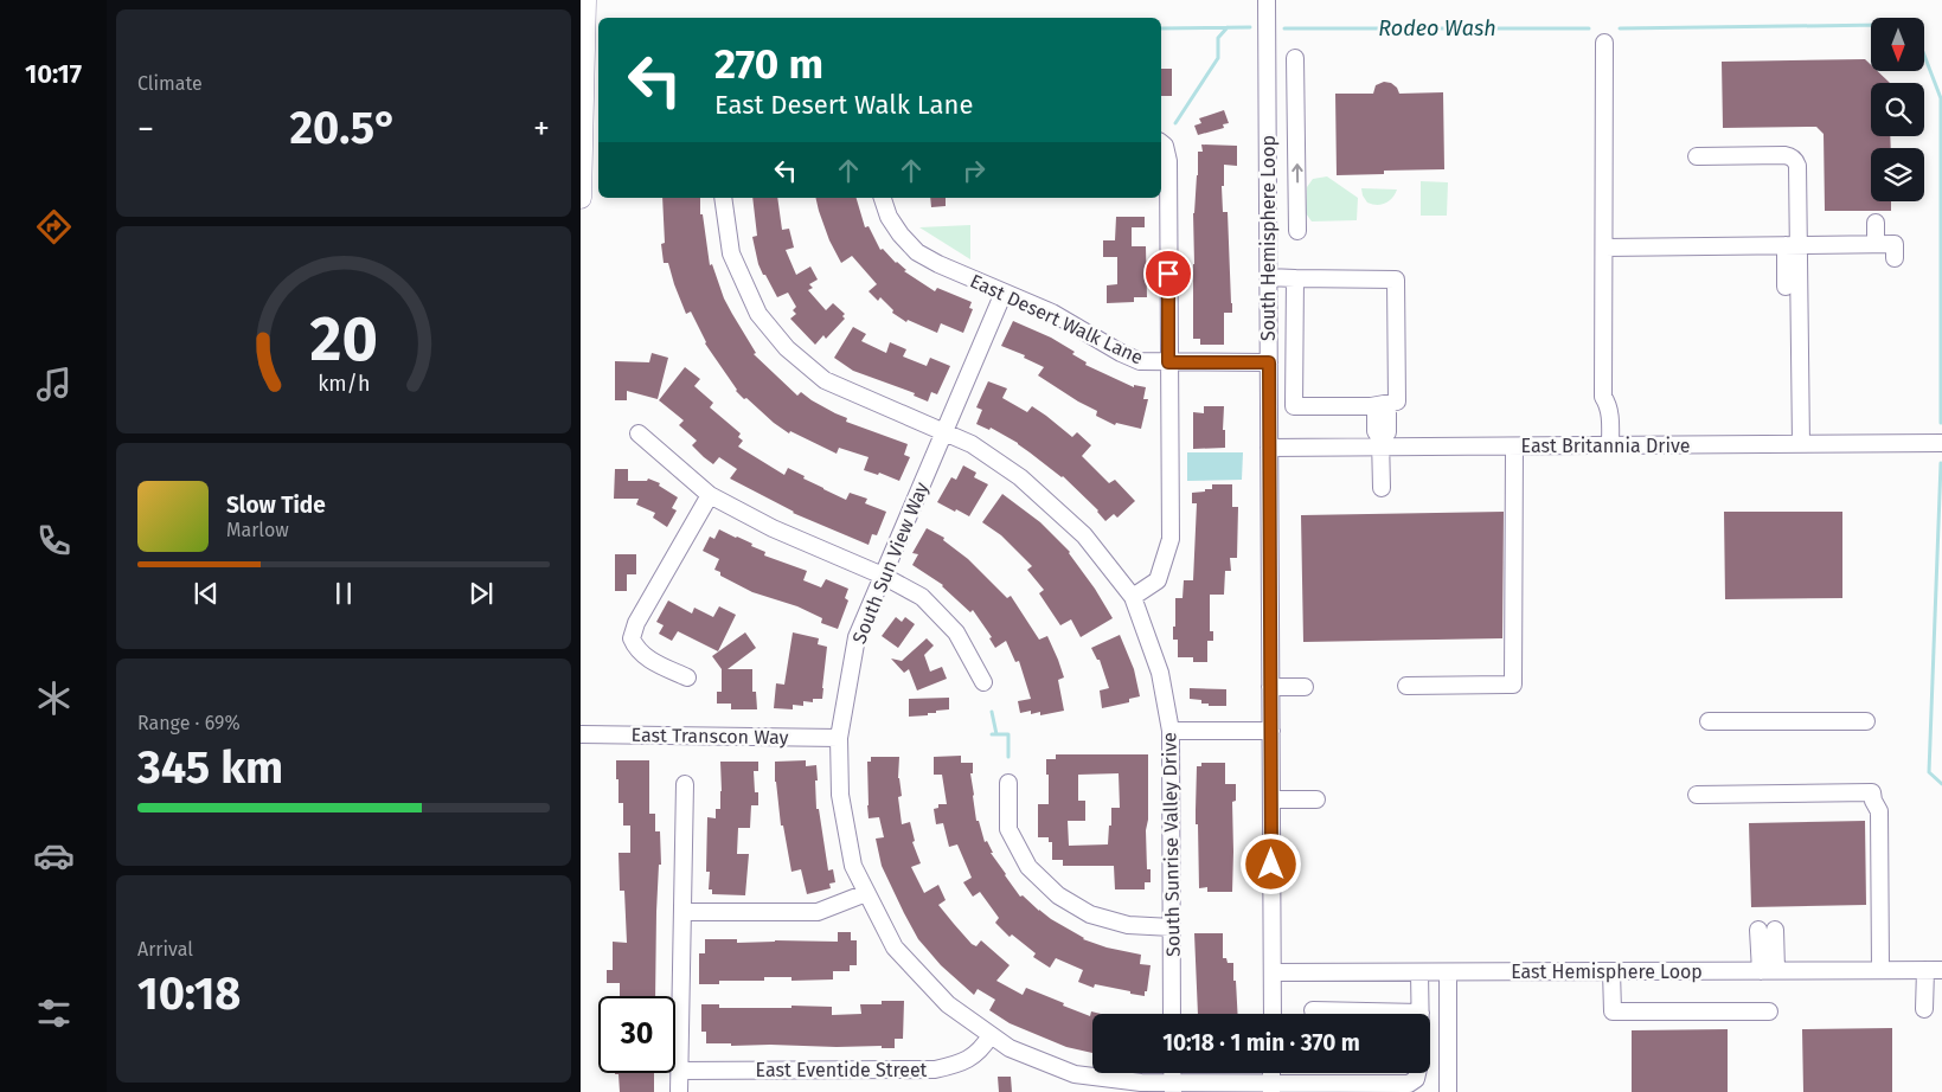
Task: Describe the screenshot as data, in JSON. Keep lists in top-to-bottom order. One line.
{"streets":{"street":["South Hemisphere Loop","East Desert Walk Lane","East Britannia Drive","South Sun View Way","East Transcon Way","South Sunrise Valley Drive","East Hemisphere Loop","East Eventide Street"]},"crossings":[["South Hemisphere Loop","East Desert Walk Lane"],["South Hemisphere Loop","East Britannia Drive"],["South Hemisphere Loop","East Hemisphere Loop"],["East Desert Walk Lane","South Sun View Way"],["South Sun View Way","East Transcon Way"],["South Sun View Way","South Sunrise Valley Drive"],["South Sun View Way","East Eventide Street"]],"water":["Rodeo Wash"],"north":"bottom","page":{"tabs":"10:17","tile":["Climate",["Range · 69%","345 km"],["Arrival","10:18"]],"turn":["270 m","East Desert Walk Lane"],"heat":["−","20.5°","+"],"song":["Slow Tide","Marlow"],"limit":"30","trip":"10:18 · 1 min · 370 m","gauge":["20","km/h"]}}
